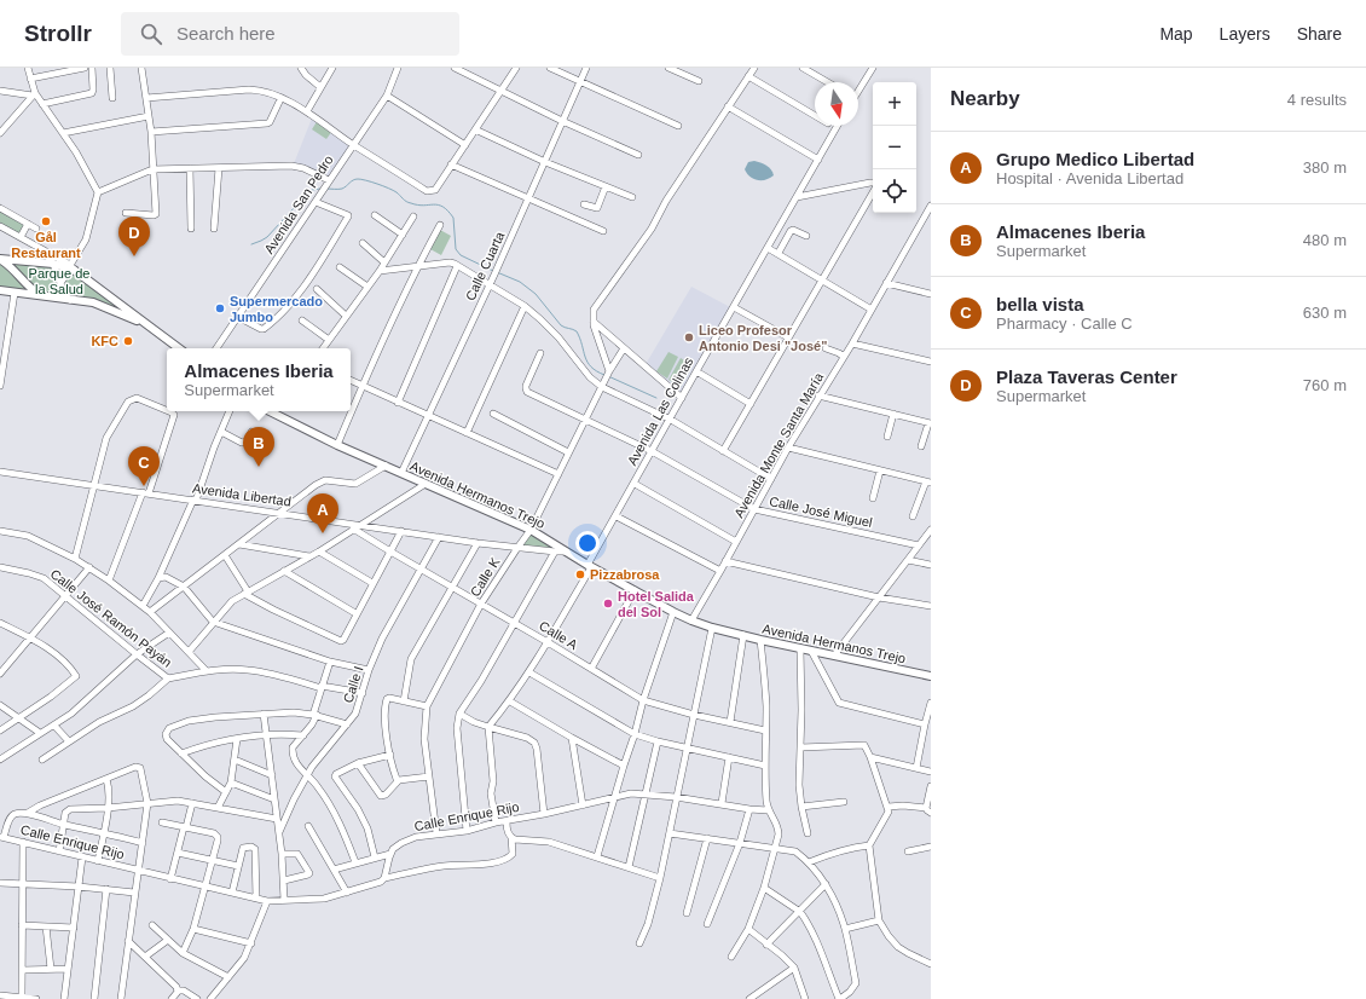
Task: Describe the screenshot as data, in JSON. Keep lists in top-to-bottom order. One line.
{"streets":{"main road":["Avenida Hermanos Trejo"],"street":["Avenida San Pedro","Calle Cuarta","Avenida Las Colinas","Avenida Monte Santa María","Avenida Libertad","Calle José Miguel","Calle K","Calle José Ramón Payán","Calle A","Calle I","Calle Enrique Rijo"]},"crossings":[["Calle Cuarta","Avenida Hermanos Trejo"],["Avenida Las Colinas","Avenida Hermanos Trejo"],["Avenida Las Colinas","Calle José Miguel"],["Avenida Las Colinas","Calle A"],["Avenida Monte Santa María","Avenida Hermanos Trejo"],["Avenida Monte Santa María","Calle José Miguel"],["Avenida Libertad","Avenida Hermanos Trejo"],["Avenida Libertad","Calle K"],["Avenida Libertad","Calle I"],["Avenida Hermanos Trejo","Calle K"],["Calle José Miguel","Calle K"],["Calle K","Calle A"],["Calle K","Calle Enrique Rijo"],["Calle José Ramón Payán","Calle I"],["Calle A","Calle I"]],"parks":["Parque de la Salud"],"places":["Gål Restaurant","Supermercado Jumbo","Liceo Profesor Antonio Desi \"José\"","KFC","Pizzabrosa","Hotel Salida del Sol"],"north":"bottom","page":{"header":"Strollr","search":"Search here","nav":["Map","Layers","Share"],"heading":["Nearby","4 results"],"map_buttons":["+","−"],"list":[{"mark":"A","name":"Grupo Medico Libertad","note":"Hospital · Avenida Libertad","value":"380 m"},{"mark":"B","name":"Almacenes Iberia","note":"Supermarket","value":"480 m"},{"mark":"C","name":"bella vista","note":"Pharmacy · Calle C","value":"630 m"},{"mark":"D","name":"Plaza Taveras Center","note":"Supermarket","value":"760 m"}],"pins":["D","B","C","A"],"popup":["Almacenes Iberia","Supermarket"]}}
